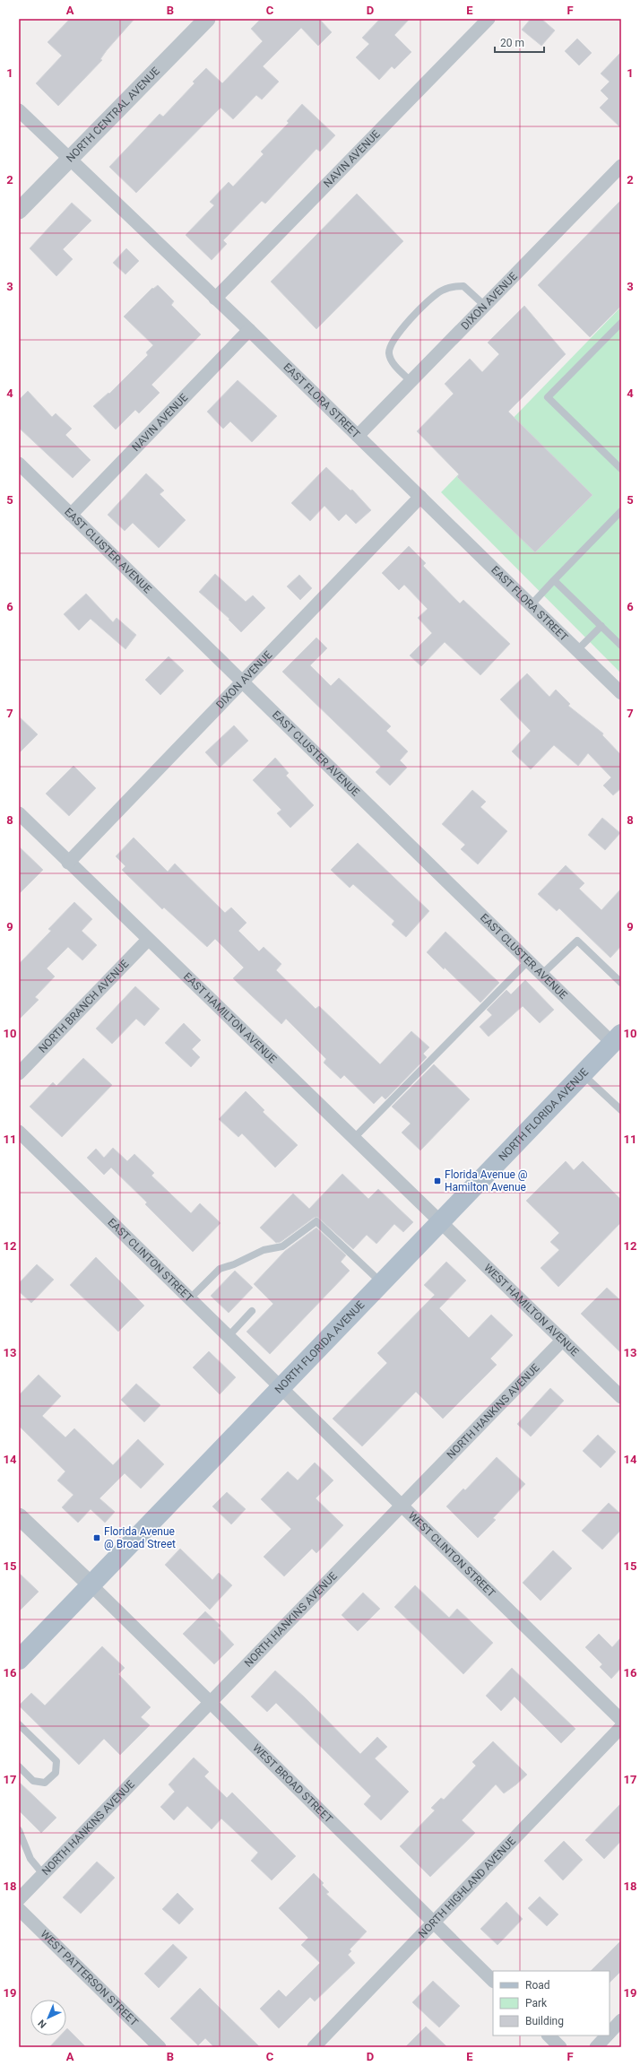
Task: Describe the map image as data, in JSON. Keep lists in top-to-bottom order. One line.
{"streets":{"main road":["NORTH FLORIDA AVENUE"],"street":["NORTH CENTRAL AVENUE","NAVIN AVENUE","DIXON AVENUE","EAST FLORA STREET","EAST CLUSTER AVENUE","NORTH BRANCH AVENUE","EAST HAMILTON AVENUE","EAST CLINTON STREET","WEST HAMILTON AVENUE","NORTH HANKINS AVENUE","WEST CLINTON STREET","WEST BROAD STREET","NORTH HIGHLAND AVENUE","WEST PATTERSON STREET"]},"crossings":[["NORTH CENTRAL AVENUE","EAST FLORA STREET"],["NAVIN AVENUE","EAST FLORA STREET"],["NAVIN AVENUE","EAST CLUSTER AVENUE"],["DIXON AVENUE","EAST FLORA STREET"],["DIXON AVENUE","EAST CLUSTER AVENUE"],["DIXON AVENUE","EAST HAMILTON AVENUE"],["EAST CLUSTER AVENUE","NORTH FLORIDA AVENUE"],["NORTH BRANCH AVENUE","EAST HAMILTON AVENUE"],["EAST HAMILTON AVENUE","NORTH FLORIDA AVENUE"],["EAST HAMILTON AVENUE","WEST HAMILTON AVENUE"],["NORTH FLORIDA AVENUE","EAST CLINTON STREET"],["NORTH FLORIDA AVENUE","WEST HAMILTON AVENUE"],["NORTH FLORIDA AVENUE","WEST CLINTON STREET"],["NORTH FLORIDA AVENUE","WEST BROAD STREET"],["EAST CLINTON STREET","WEST CLINTON STREET"],["WEST HAMILTON AVENUE","NORTH HANKINS AVENUE"],["NORTH HANKINS AVENUE","WEST CLINTON STREET"],["NORTH HANKINS AVENUE","WEST BROAD STREET"],["WEST BROAD STREET","NORTH HIGHLAND AVENUE"]],"places":{"transit":["Florida Avenue @ Hamilton Avenue","Florida Avenue @ Broad Street"]},"legend":["Road","Park","Building"],"scale_bar":"20 m","north":"bottom left","grid":{"columns":["A","B","C","D","E","F"],"rows":["1","2","3","4","5","6","7","8","9","10","11","12","13","14","15","16","17","18","19"]}}
